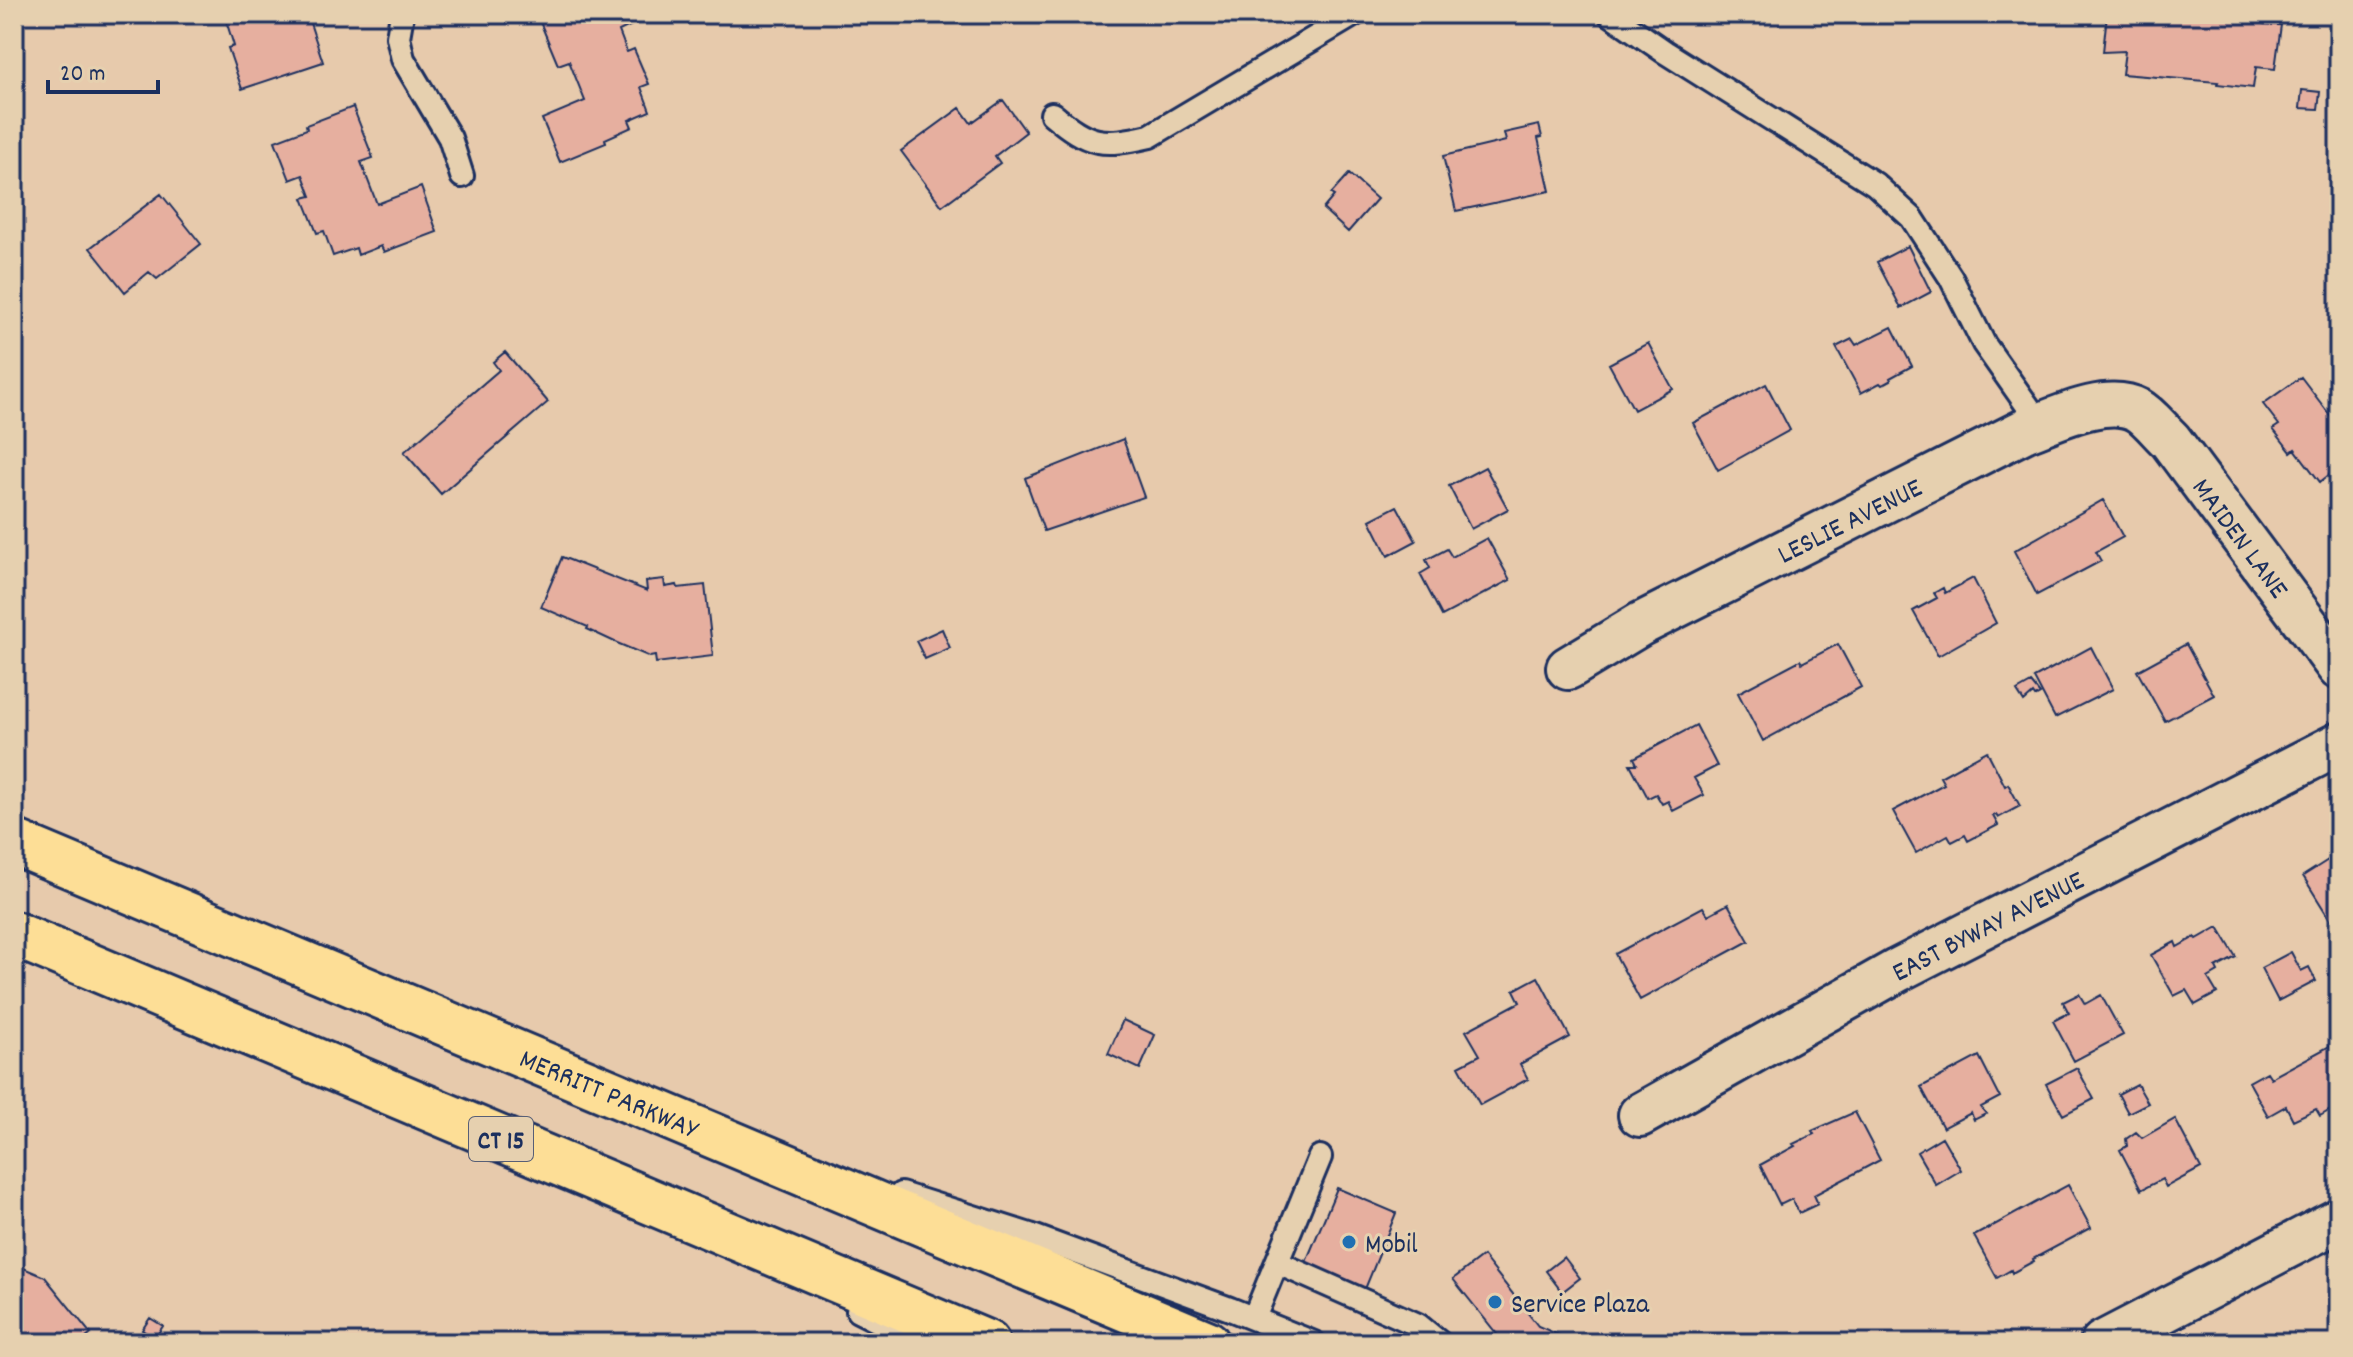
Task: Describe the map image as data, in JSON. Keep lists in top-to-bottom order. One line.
{"streets":{"highway":["MERRITT PARKWAY","CT 15"],"street":["LESLIE AVENUE","MAIDEN LANE","EAST BYWAY AVENUE"]},"crossings":[["LESLIE AVENUE","MAIDEN LANE"]],"places":["Mobil","Service Plaza"],"scale_bar":"20 m"}
